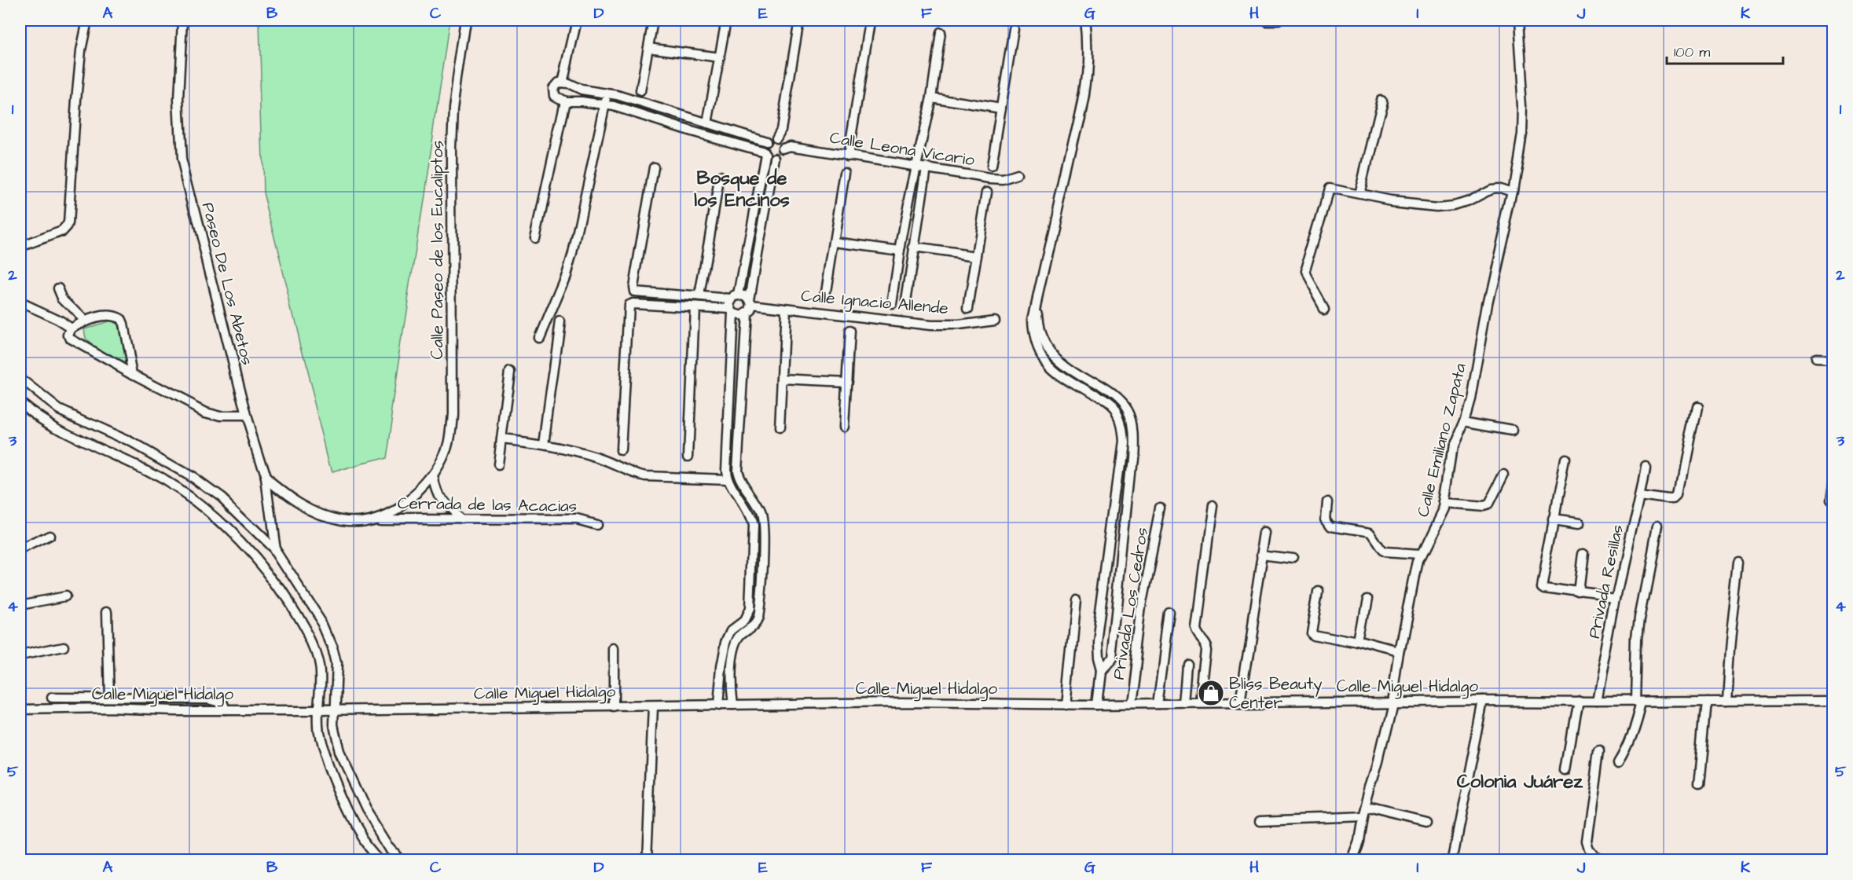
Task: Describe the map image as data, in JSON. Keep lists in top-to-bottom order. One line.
{"streets":{"street":["Calle Leona Vicario","Calle Paseo de los Eucaliptos","Paseo De Los Abetos","Calle Ignacio Allende","Calle Emiliano Zapata","Cerrada de las Acacias","Privada Resillas","Privada Los Cedros","Calle Miguel Hidalgo"]},"crossings":[["Calle Paseo de los Eucaliptos","Paseo De Los Abetos"],["Calle Paseo de los Eucaliptos","Cerrada de las Acacias"],["Calle Emiliano Zapata","Calle Miguel Hidalgo"],["Privada Resillas","Calle Miguel Hidalgo"],["Privada Los Cedros","Calle Miguel Hidalgo"]],"districts":["Bosque de los Encinos","Colonia Juárez"],"places":{"shop":["Bliss Beauty Center"]},"scale_bar":"100 m","grid":{"columns":["A","B","C","D","E","F","G","H","I","J","K"],"rows":["1","2","3","4","5"]}}
